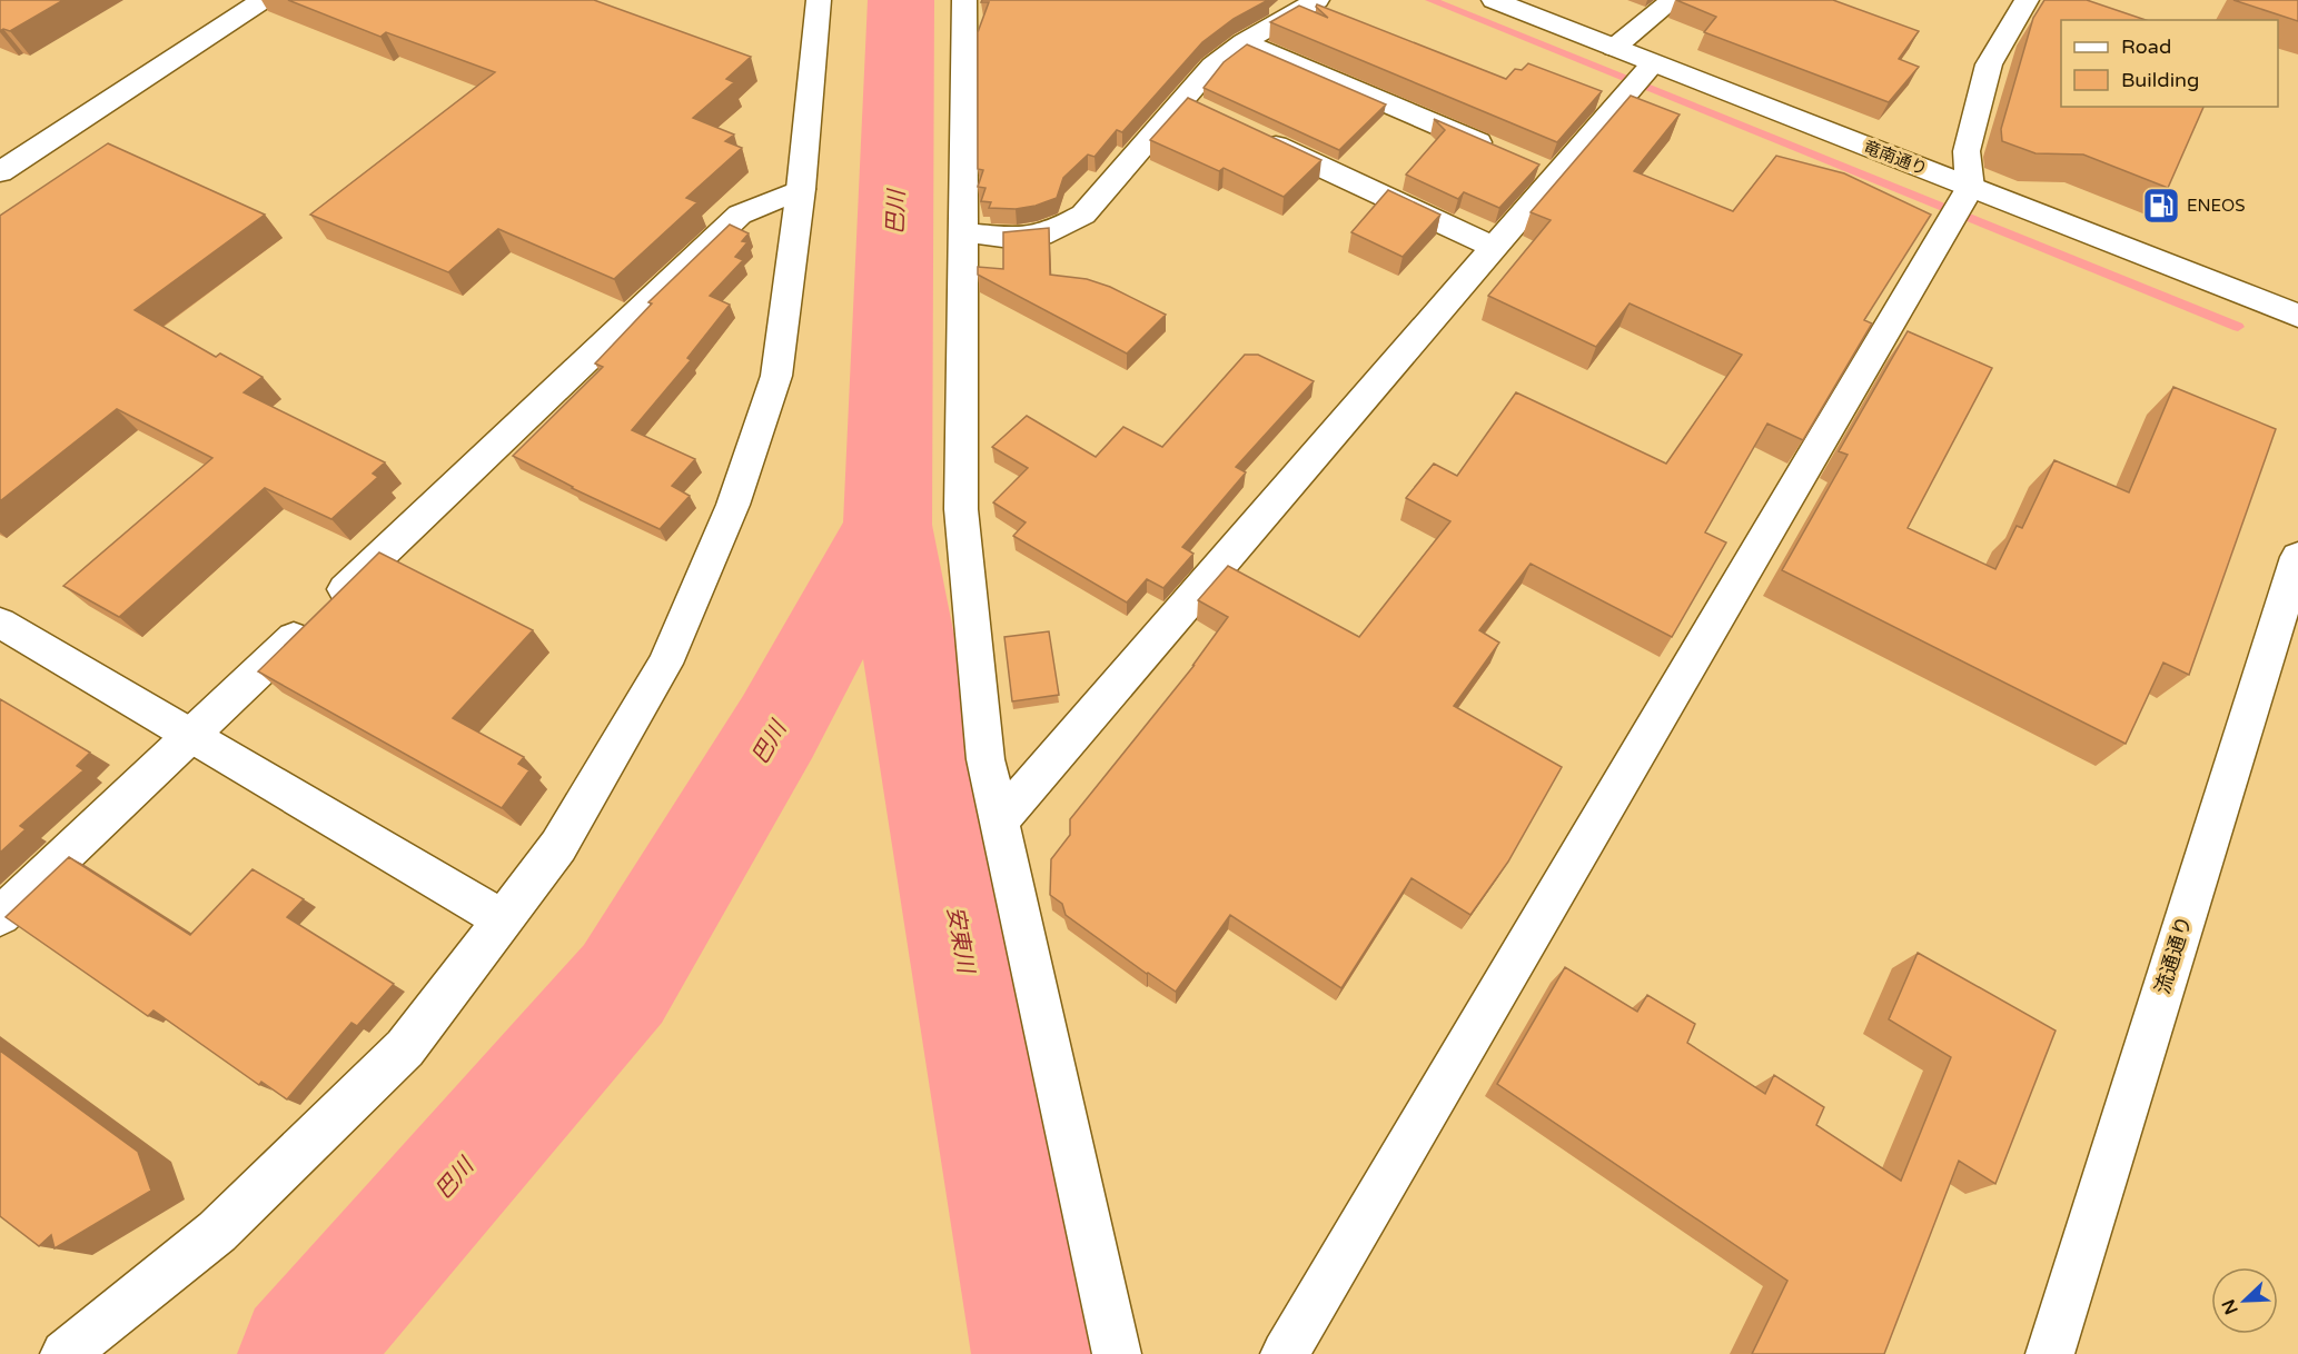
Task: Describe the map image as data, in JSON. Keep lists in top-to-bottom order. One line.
{"streets":{"street":["竜南通り","流通通り"]},"water":["巴川","安東川"],"places":{"fuel station":["ENEOS"]},"legend":["Road","Building"],"north":"bottom left"}
